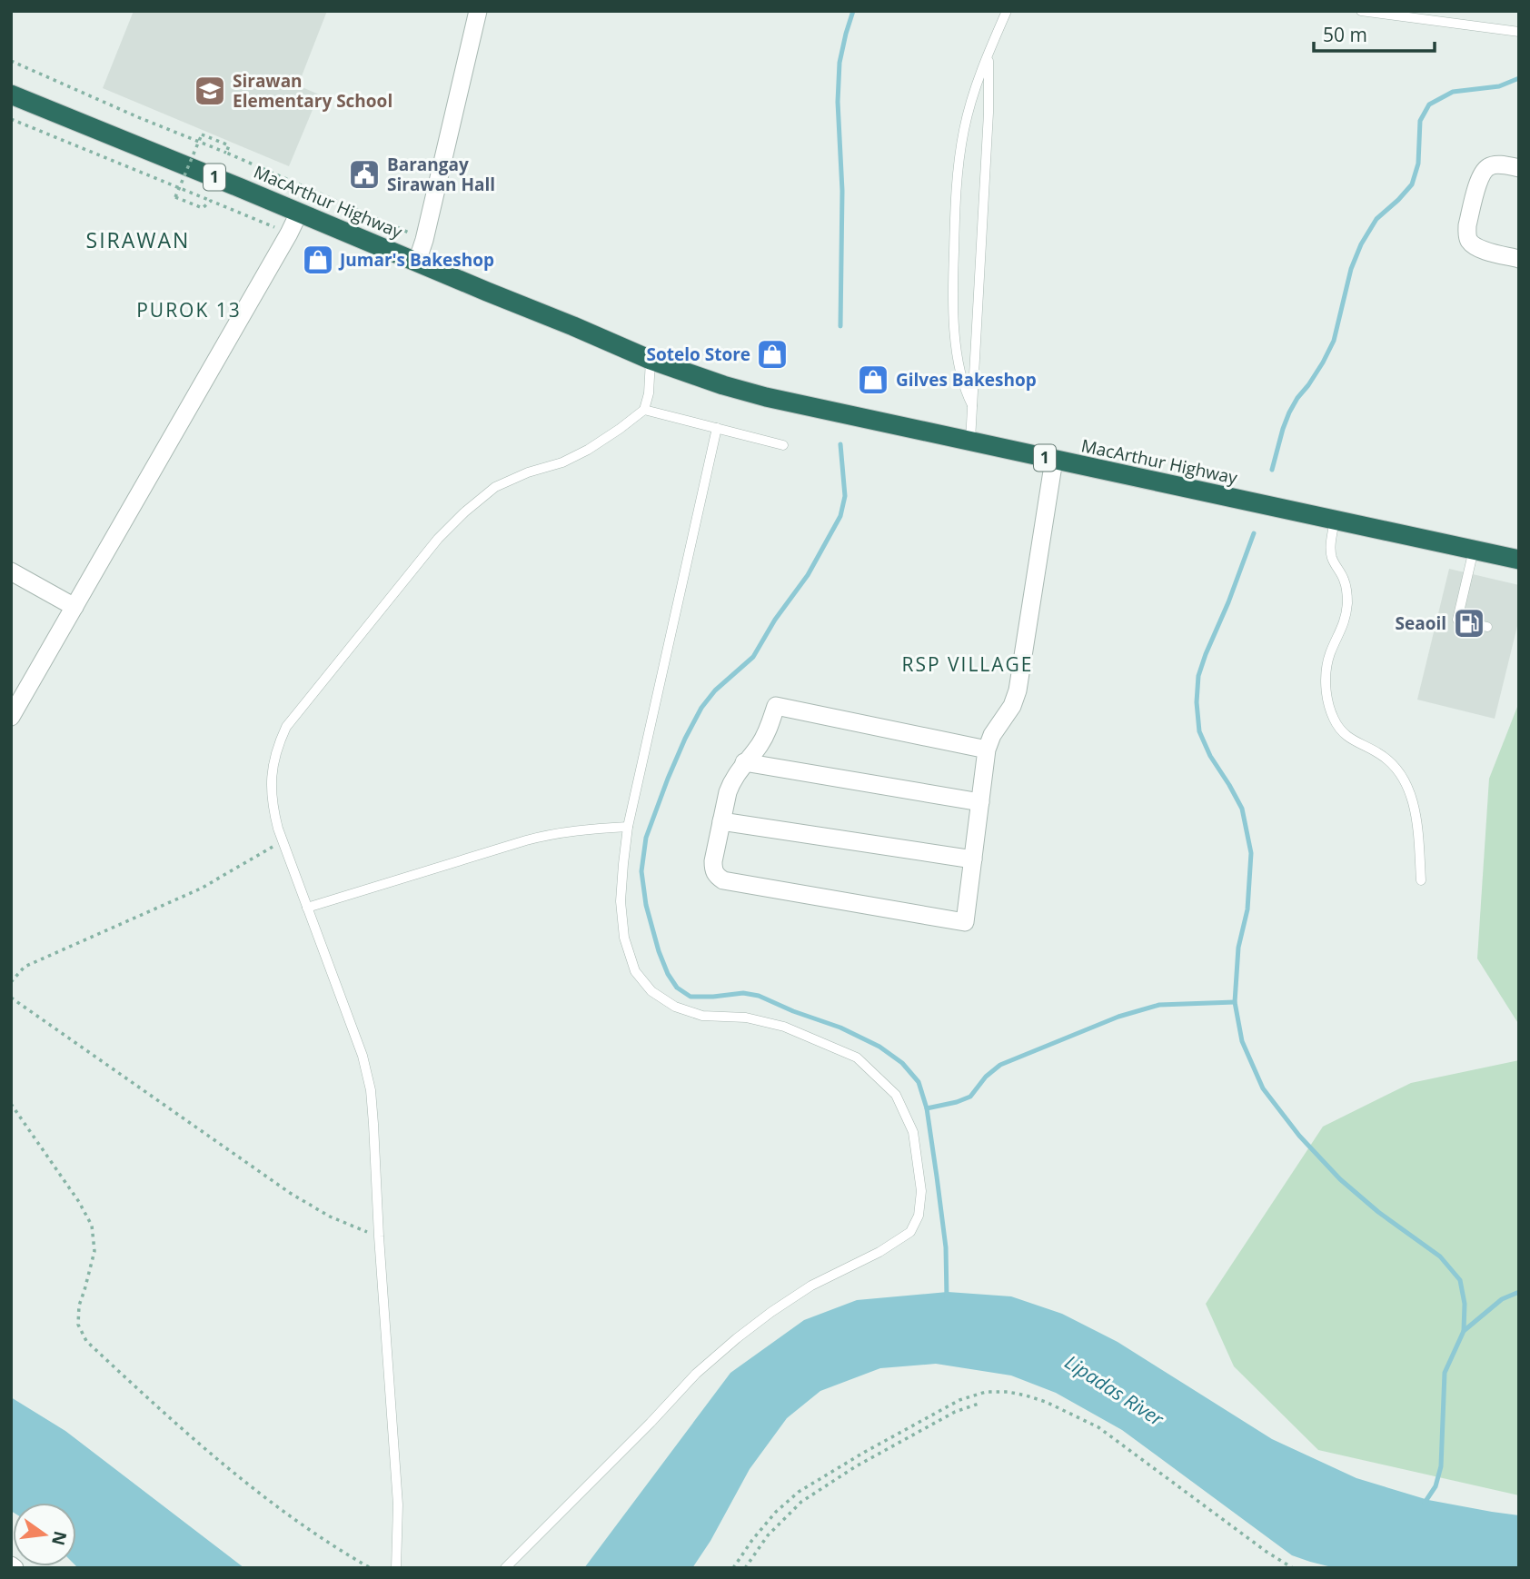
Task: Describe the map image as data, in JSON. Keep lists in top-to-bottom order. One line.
{"streets":{"highway":["1","MacArthur Highway"]},"districts":["SIRAWAN","PUROK 13","RSP VILLAGE"],"water":["Lipadas River"],"places":{"school or university":["Sirawan Elementary School"],"public building":["Barangay Sirawan Hall"],"shop":["Jumar's Bakeshop","Sotelo Store","Gilves Bakeshop"],"fuel station":["Seaoil"]},"scale_bar":"50 m","north":"right"}
